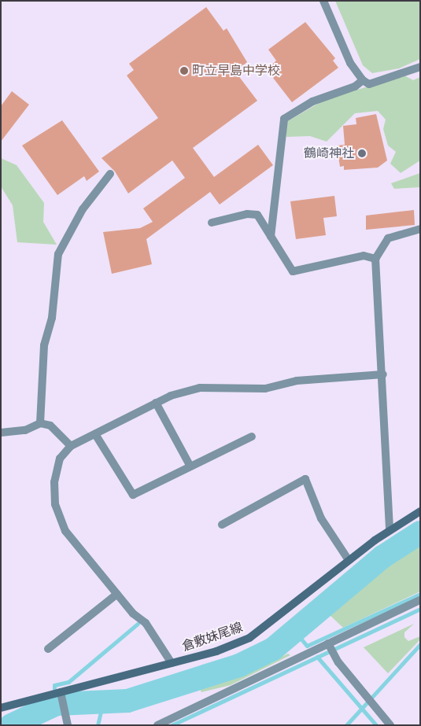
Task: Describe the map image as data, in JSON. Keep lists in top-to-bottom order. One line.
{"streets":{"main road":["倉敷妹尾線"]},"places":["町立早島中学校","鶴崎神社"]}
